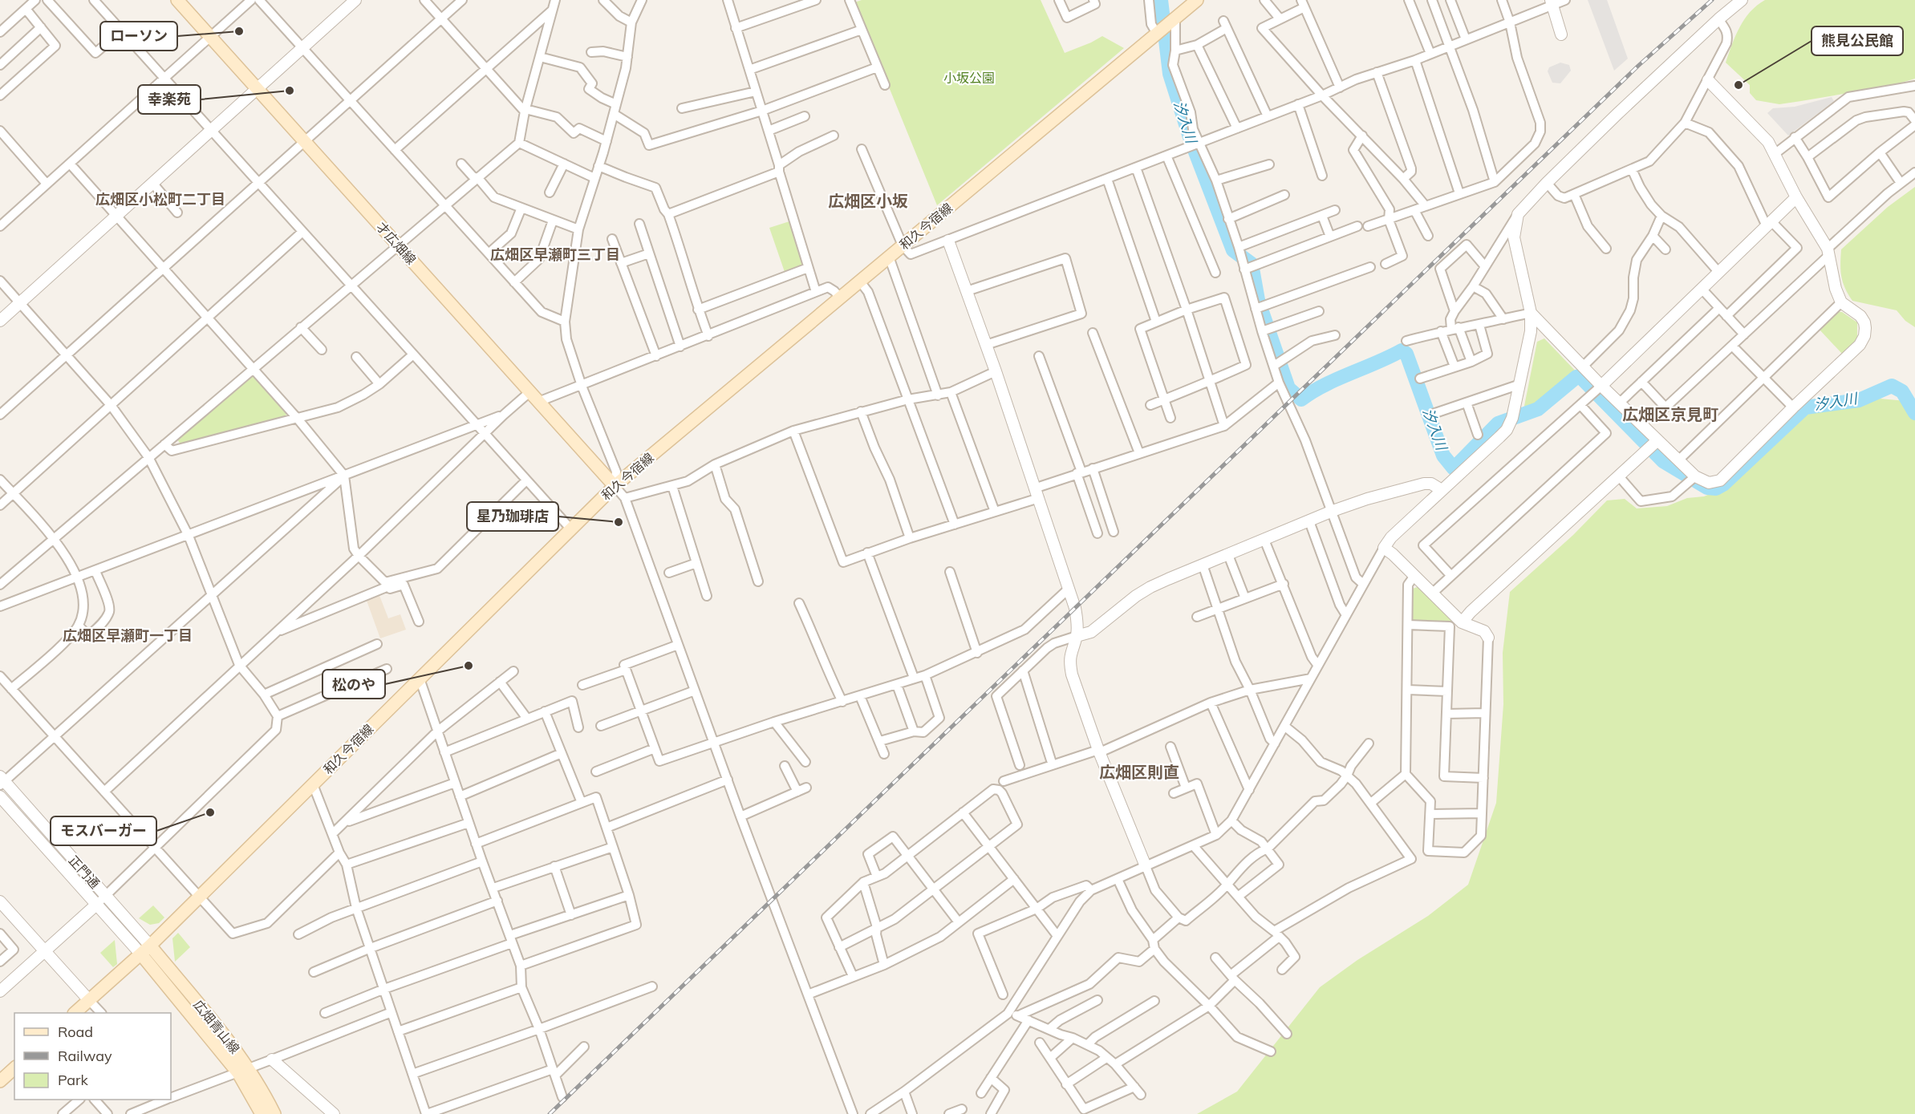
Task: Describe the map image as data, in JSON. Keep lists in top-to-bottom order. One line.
{"streets":{"main road":["和久今宿線","才広畑線","広畑青山線"],"street":["正門通"]},"crossings":[["和久今宿線","才広畑線"],["和久今宿線","正門通"],["和久今宿線","広畑青山線"],["正門通","広畑青山線"]],"districts":["広畑区小松町二丁目","広畑区小坂","広畑区早瀬町三丁目","広畑区京見町","広畑区早瀬町一丁目","広畑区則直"],"water":["汐入川"],"parks":["小坂公園"],"places":["ローソン","熊見公民館","幸楽苑","星乃珈琲店","松のや","モスバーガー"],"legend":["Road","Railway","Park"]}
